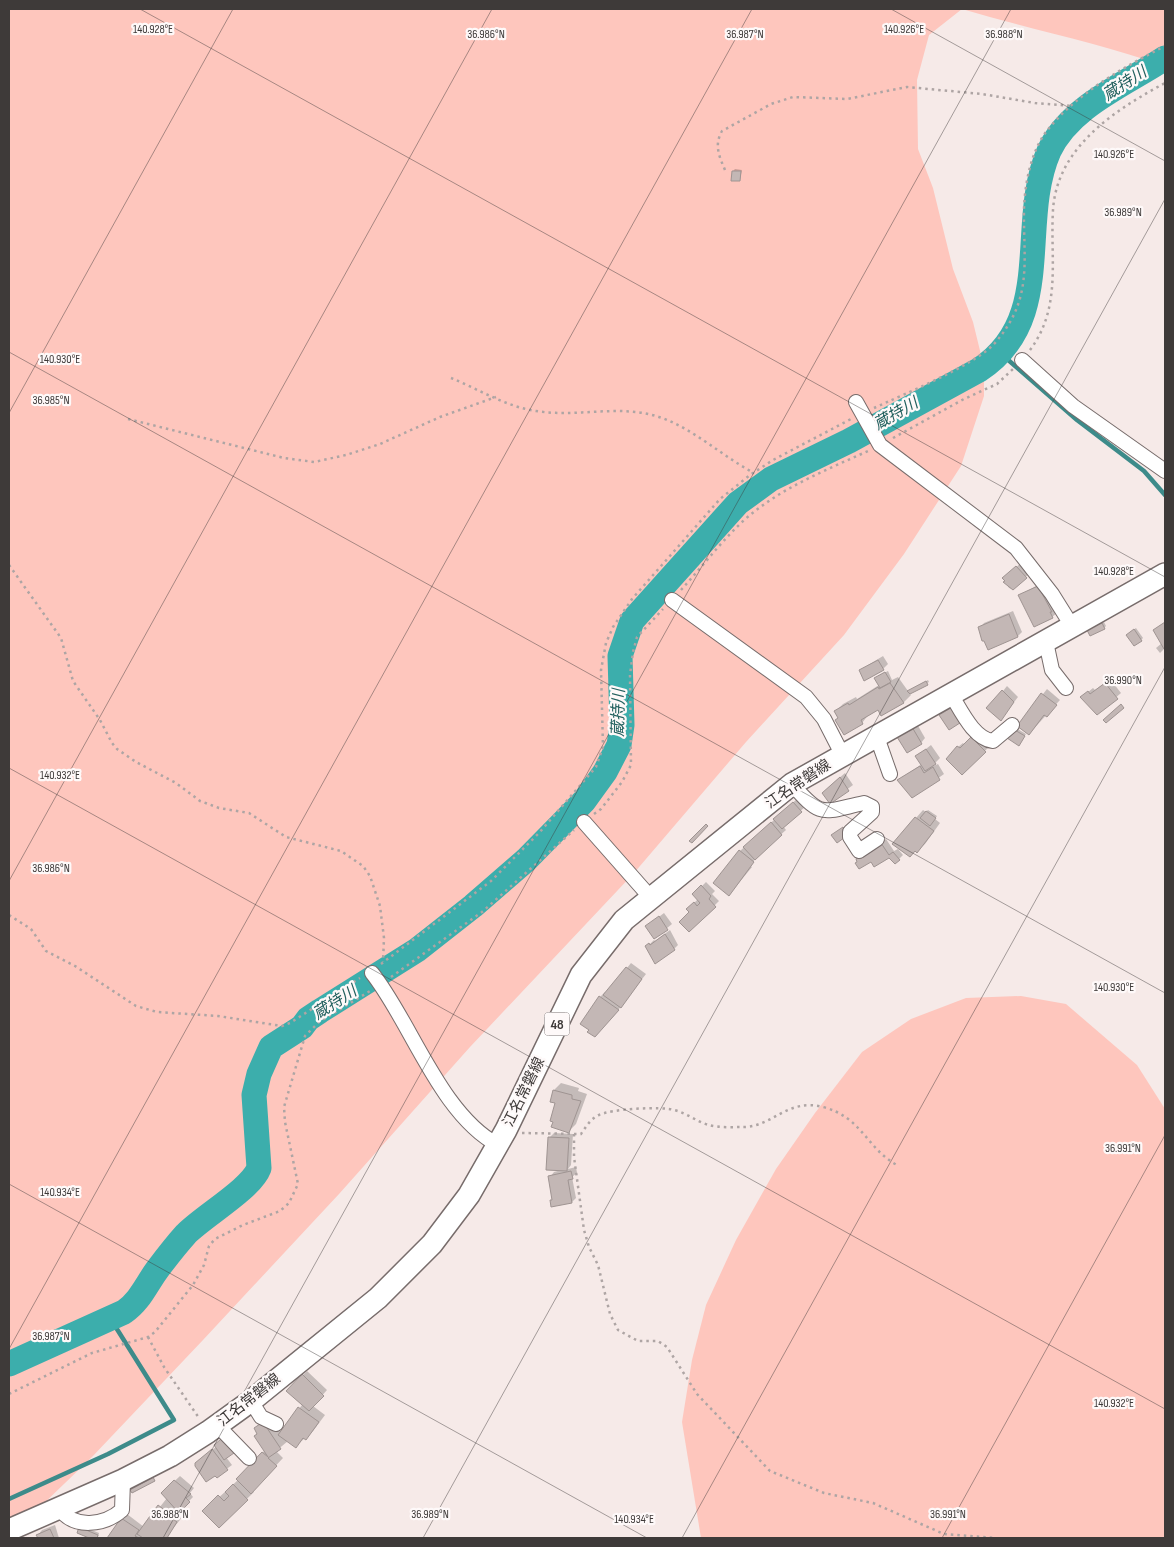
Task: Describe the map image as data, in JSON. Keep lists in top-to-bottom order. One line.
{"streets":{"main road":["江名常磐線","48"]},"water":["蔵持川"],"coordinates":["140.928°E","140.926°E","36.986°N","36.987°N","36.988°N","36.989°N","140.930°E","36.985°N","36.990°N","140.932°E","36.991°N","140.934°E"]}
